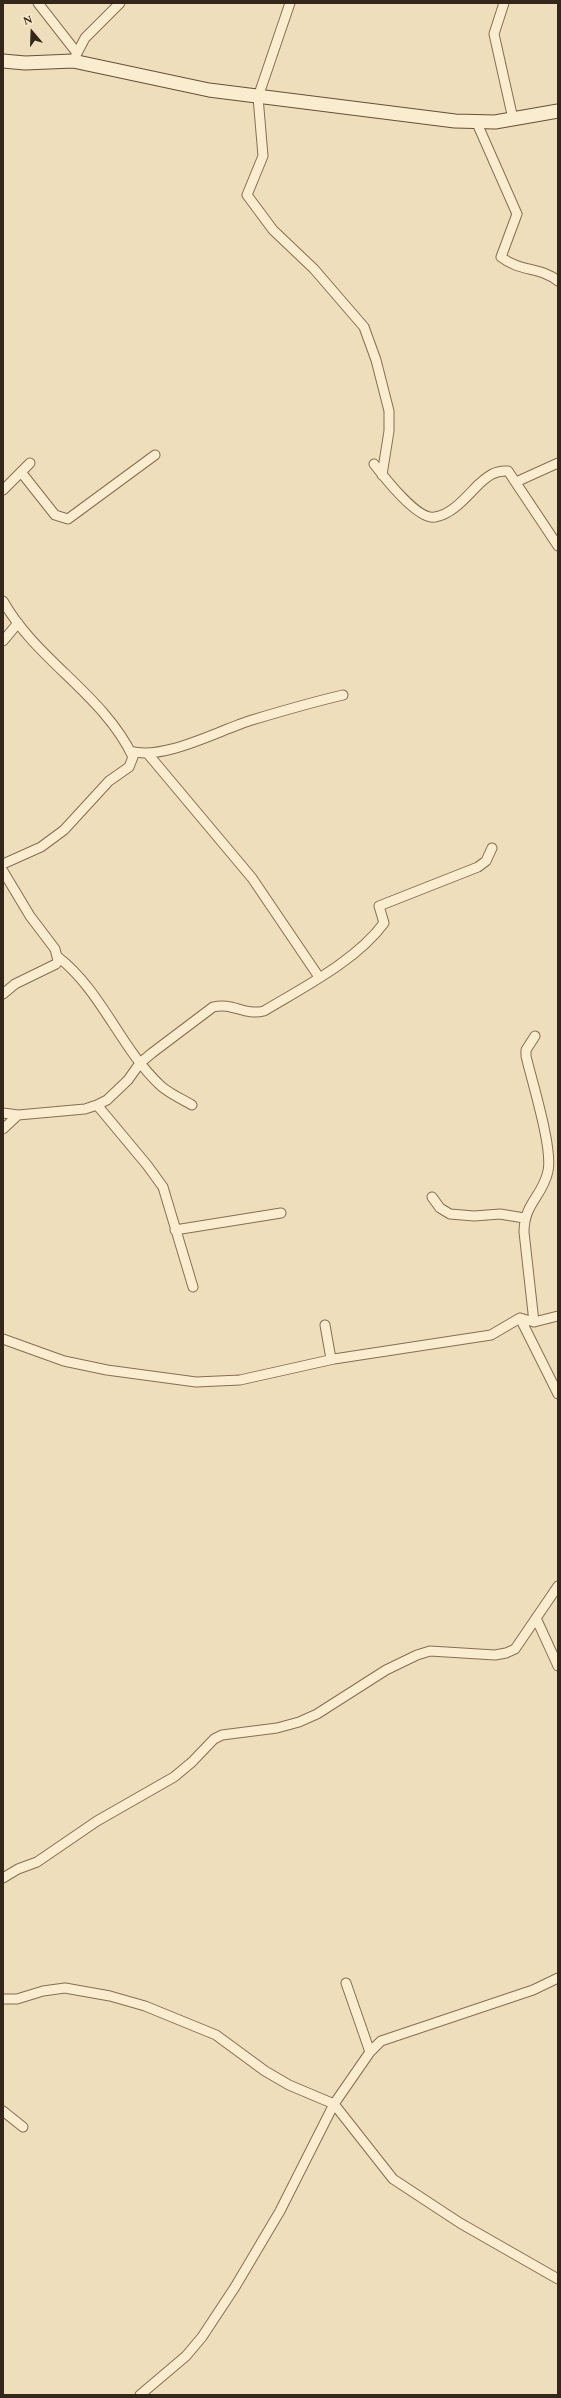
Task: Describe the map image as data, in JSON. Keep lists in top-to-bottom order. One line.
{"north":"top"}
